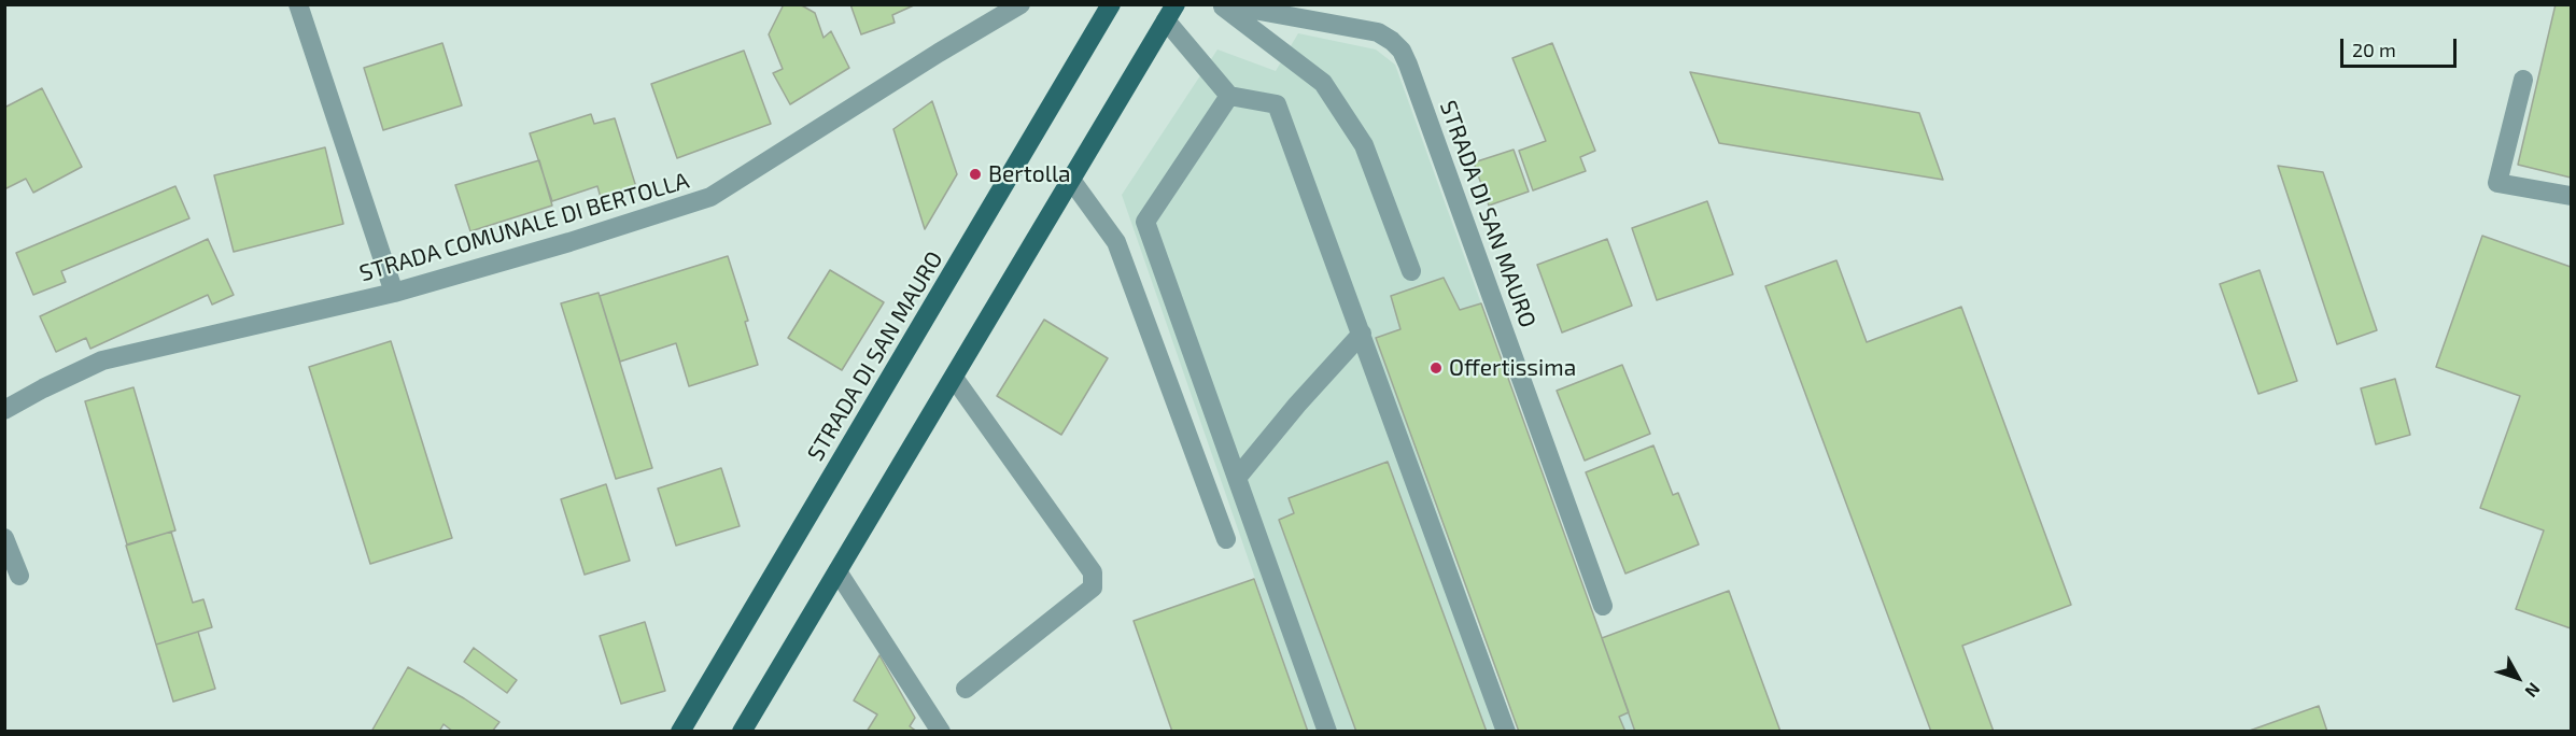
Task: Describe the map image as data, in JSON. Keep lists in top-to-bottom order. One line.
{"streets":{"main road":["STRADA DI SAN MAURO"],"street":["STRADA COMUNALE DI BERTOLLA"]},"places":["Bertolla","Offertissima"],"scale_bar":"20 m","north":"bottom right"}
